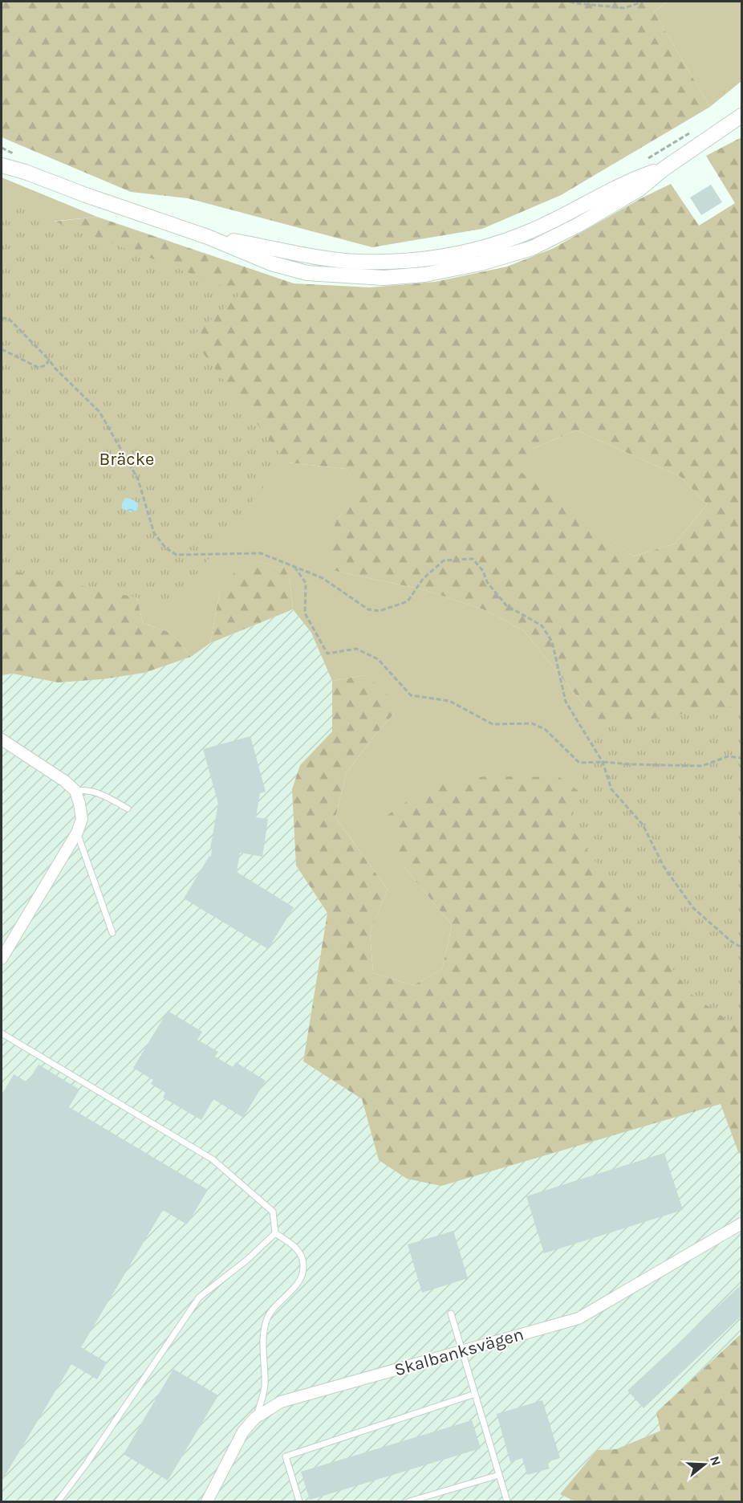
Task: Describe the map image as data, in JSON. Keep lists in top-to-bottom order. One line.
{"streets":{"street":["Skalbanksvägen"]},"parks":["Bräcke"],"north":"right"}
